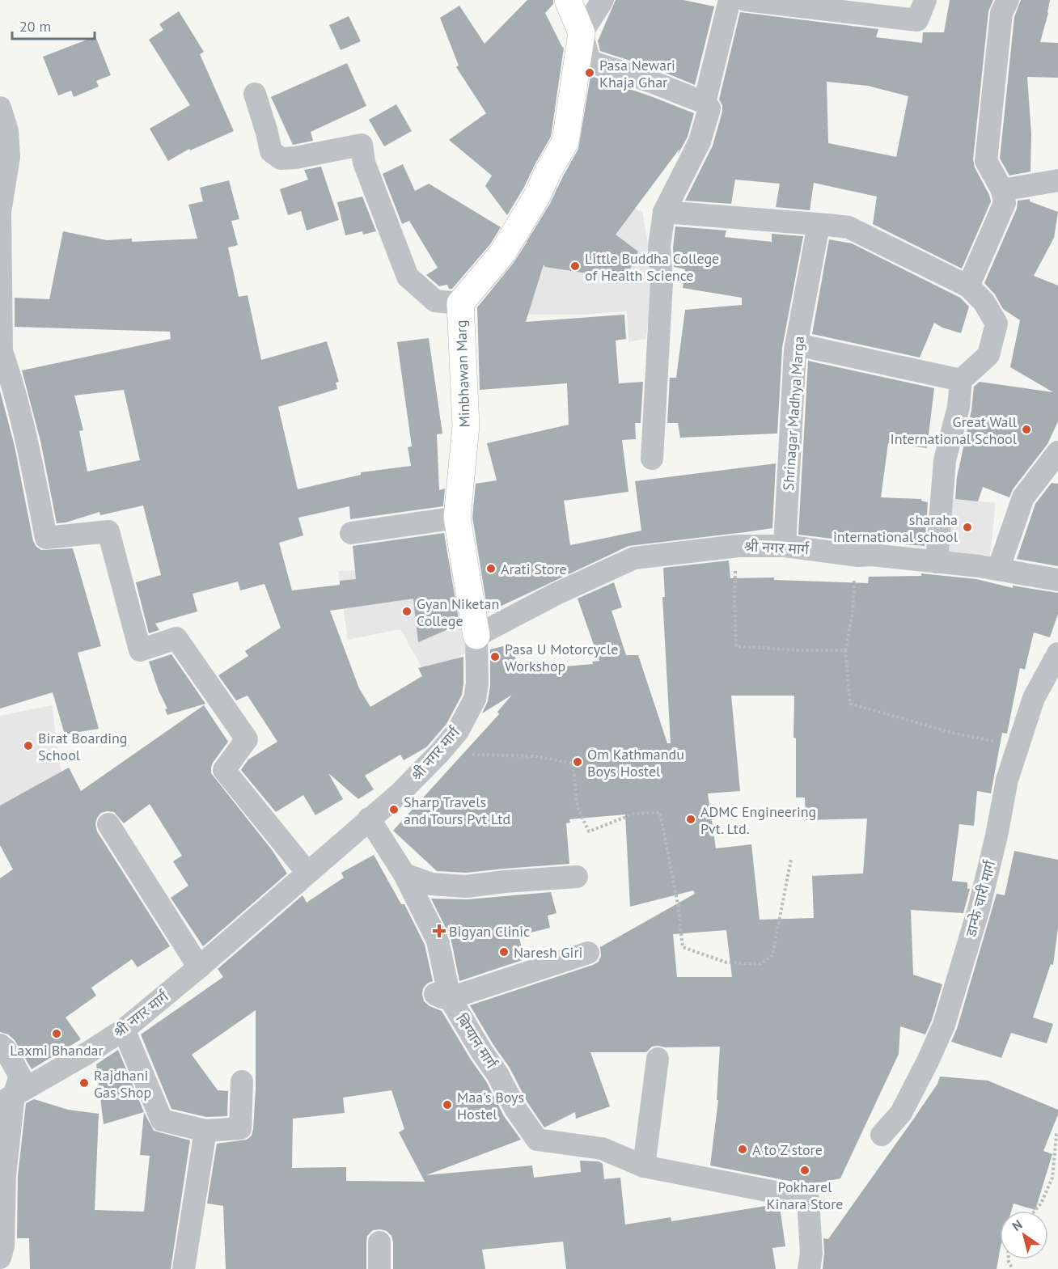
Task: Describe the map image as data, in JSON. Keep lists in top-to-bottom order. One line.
{"streets":{"street":["Minbhawan Marg","Shrinagar Madhya Marga","श्री नगर मार्ग","डान्फे चारी मार्ग","बिग्यान मार्ग"]},"crossings":[["Minbhawan Marg","श्री नगर मार्ग"],["Shrinagar Madhya Marga","श्री नगर मार्ग"],["श्री नगर मार्ग","बिग्यान मार्ग"]],"places":{"other":["Pasa Newari Khaja Ghar","Little Buddha College of Health Science","Great Wall International School","sharaha international school","Arati Store","Gyan Niketan College","Pasa U Motorcycle Workshop","Birat Boarding School","Om Kathmandu Boys Hostel","Sharp Travels and Tours Pvt Ltd","ADMC Engineering Pvt. Ltd.","Naresh Giri","Laxmi Bhandar","Rajdhani Gas Shop","Maa's Boys Hostel","A to Z store","Pokharel Kinara Store"],"health":["Bigyan Clinic"]},"scale_bar":"20 m","north":"top left"}
